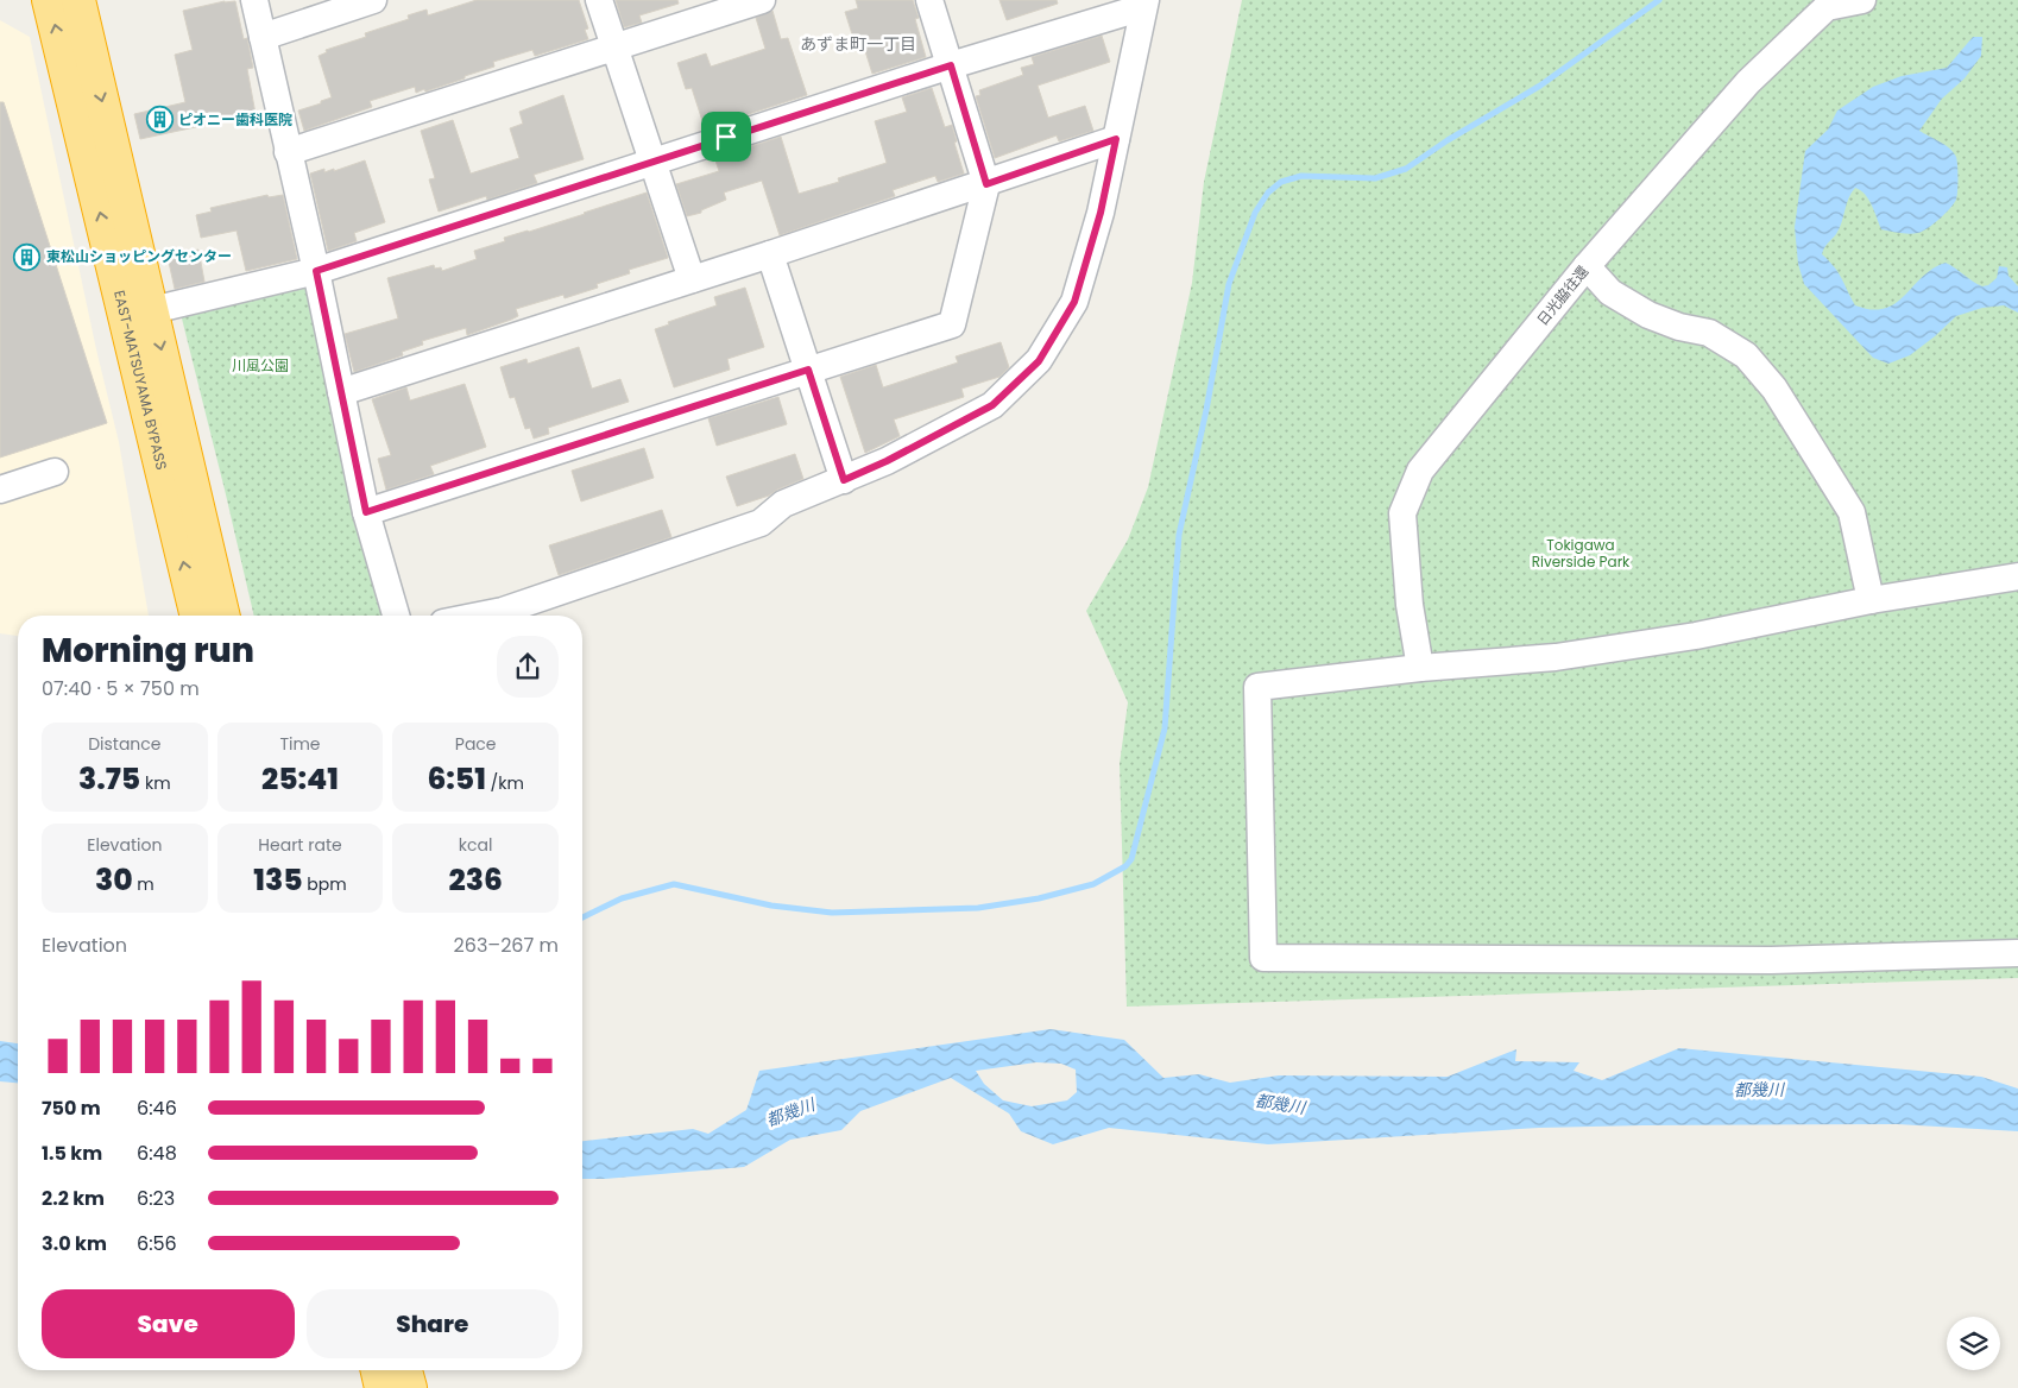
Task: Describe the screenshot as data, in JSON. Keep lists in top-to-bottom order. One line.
{"streets":{"highway":["EAST-MATSUYAMA BYPASS"],"street":["日光脇往還"]},"districts":["あずま町一丁目"],"water":["都幾川"],"parks":["川風公園","Tokigawa Riverside Park"],"places":{"building":["ピオニー歯科医院","東松山ショッピングセンター"]},"page":{"heading":["Morning run","07:40 · 5 × 750 m"],"stats":[["Distance","3.75 km"],["Time","25:41"],["Pace","6:51 /km"],["Elevation","30 m"],["Heart rate","135 bpm"],["kcal","236"]],"chart":["Elevation","263–267 m"],"list":[{"name":"750 m","note":"6:46"},{"name":"1.5 km","note":"6:48"},{"name":"2.2 km","note":"6:23"},{"name":"3.0 km","note":"6:56"}],"buttons":["Save","Share"]}}
